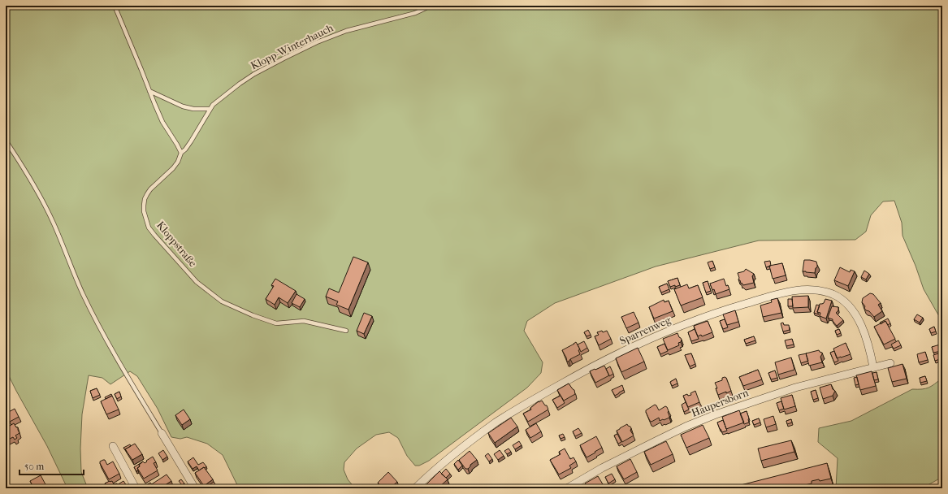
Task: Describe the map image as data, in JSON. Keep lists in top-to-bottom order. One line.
{"streets":{"street":["Sparrenweg","Haupersborn"],"lane":["Klopp-Winterhauch","Kloppstraße"]},"crossings":[["Klopp-Winterhauch","Kloppstraße"],["Sparrenweg","Haupersborn"]],"scale_bar":"50 m"}
